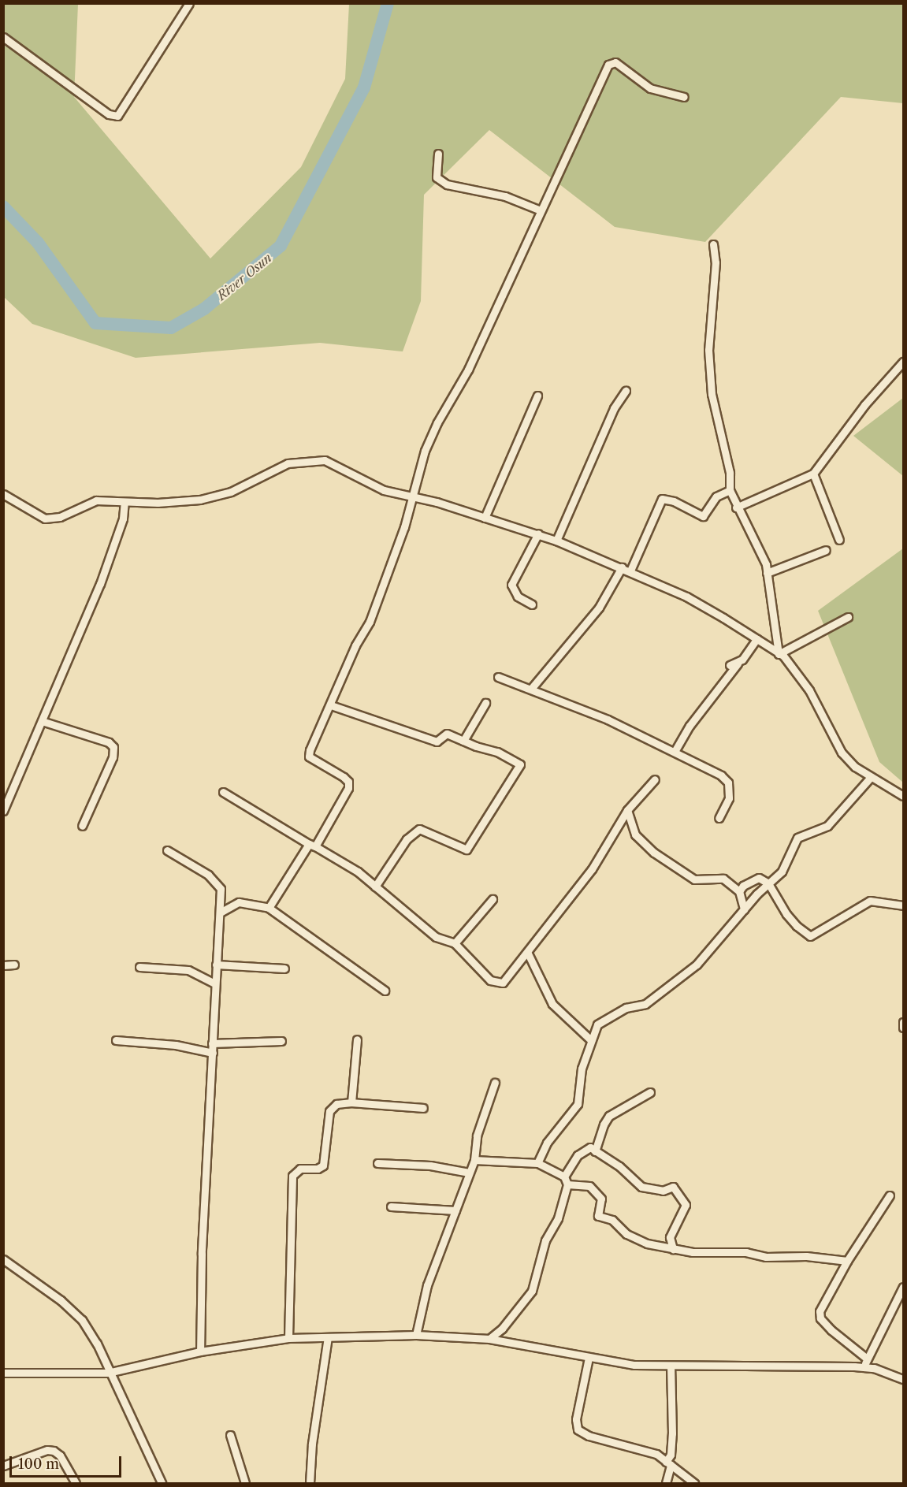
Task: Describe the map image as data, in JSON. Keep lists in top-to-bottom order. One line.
{"water":["River Osun"],"scale_bar":"100 m"}
